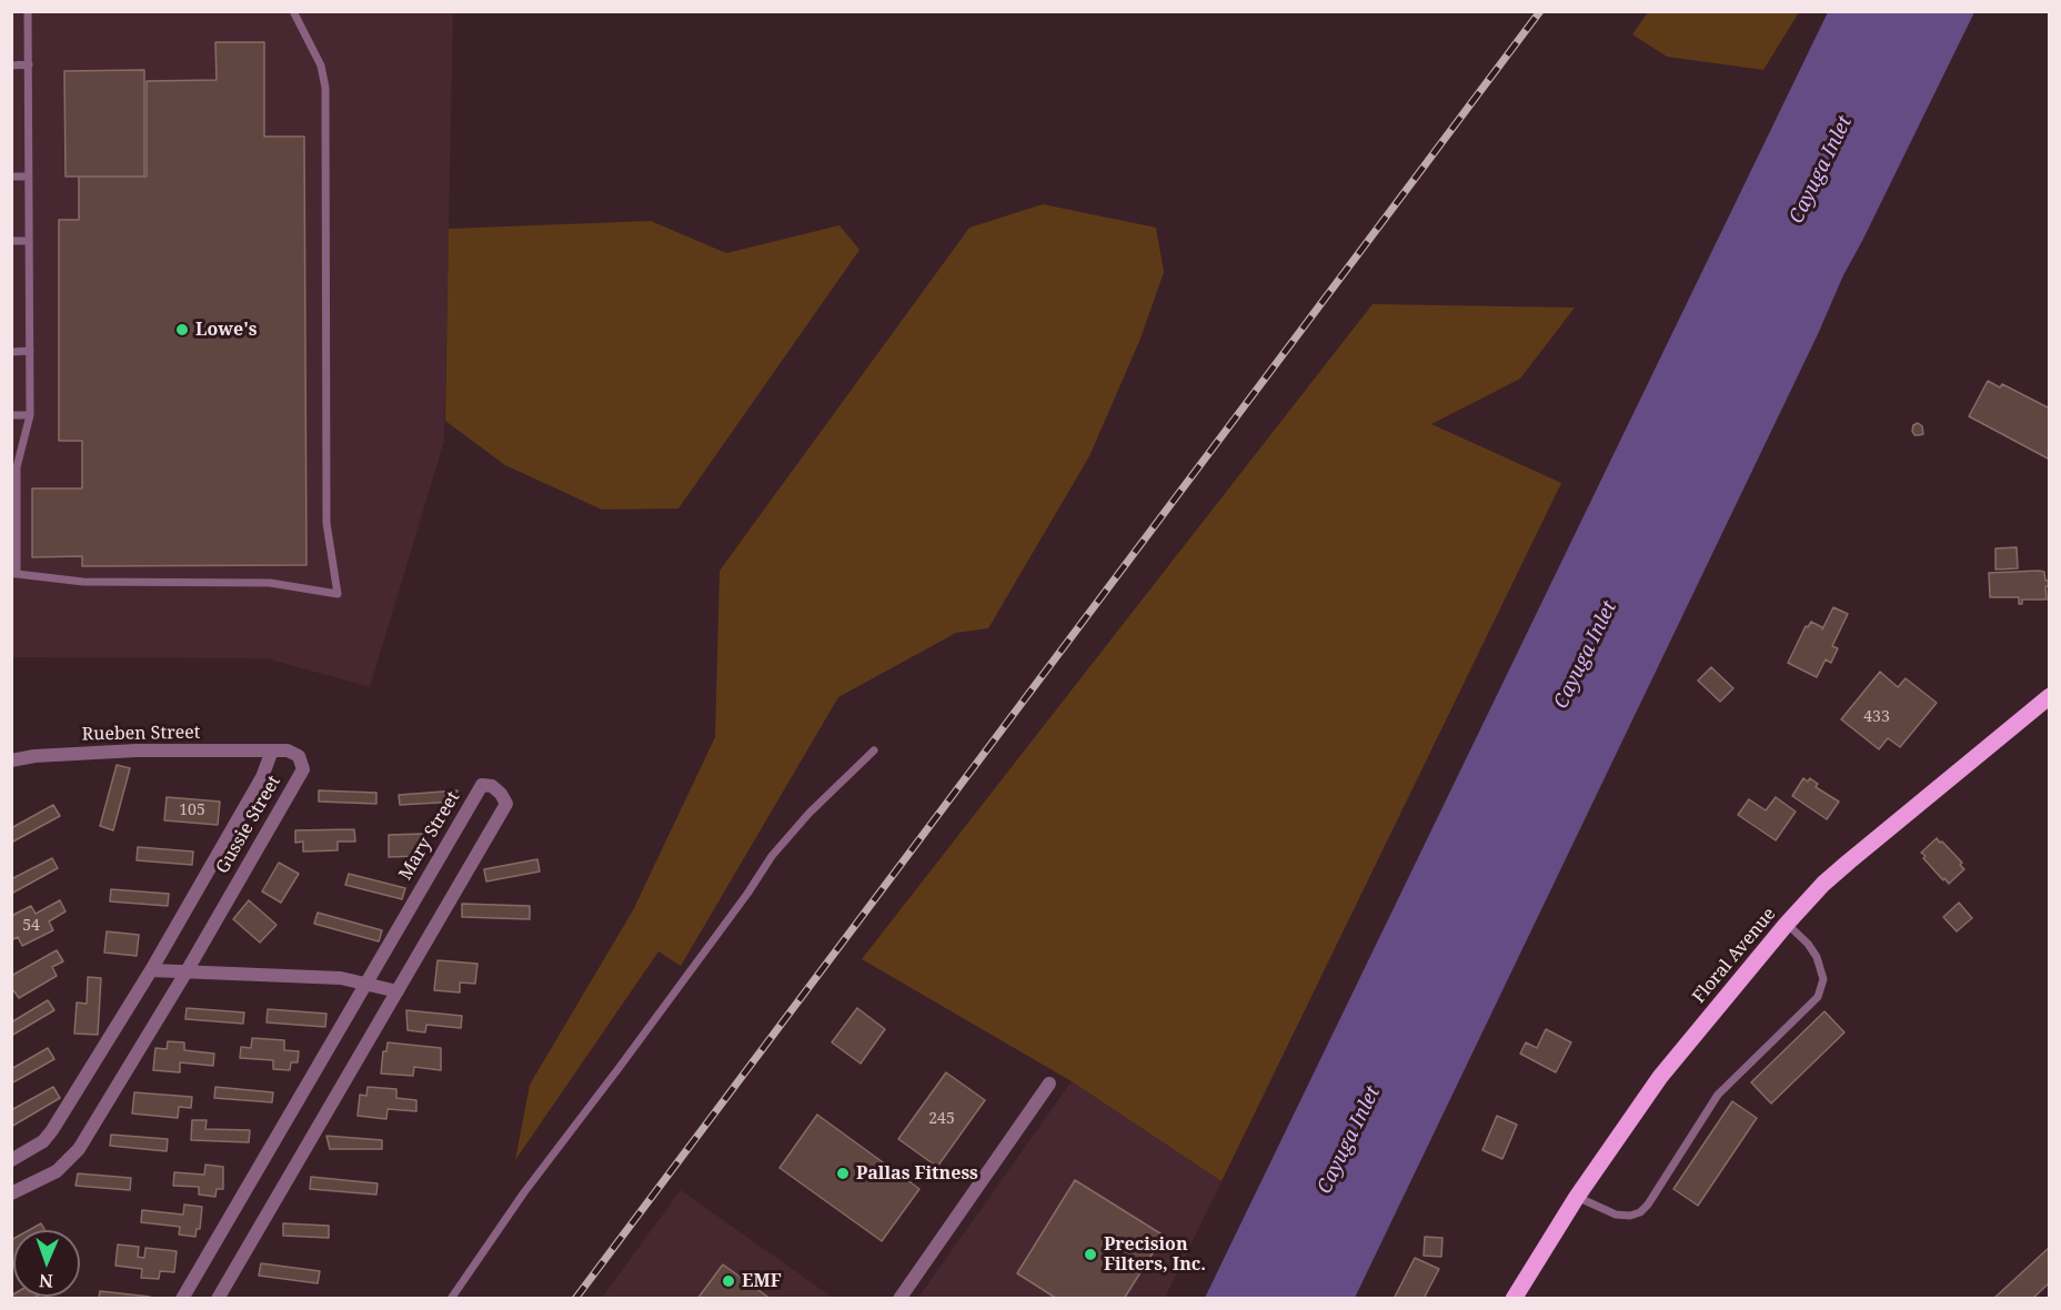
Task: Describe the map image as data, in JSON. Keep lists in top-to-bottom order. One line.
{"streets":{"main road":["Floral Avenue"],"street":["Rueben Street","Gussie Street","Mary Street"]},"crossings":[["Rueben Street","Gussie Street"]],"water":["Cayuga Inlet"],"places":["Lowe's","Pallas Fitness","Precision Filters, Inc.","EMF"],"house_numbers":["433","105","54","245"],"north":"bottom"}
